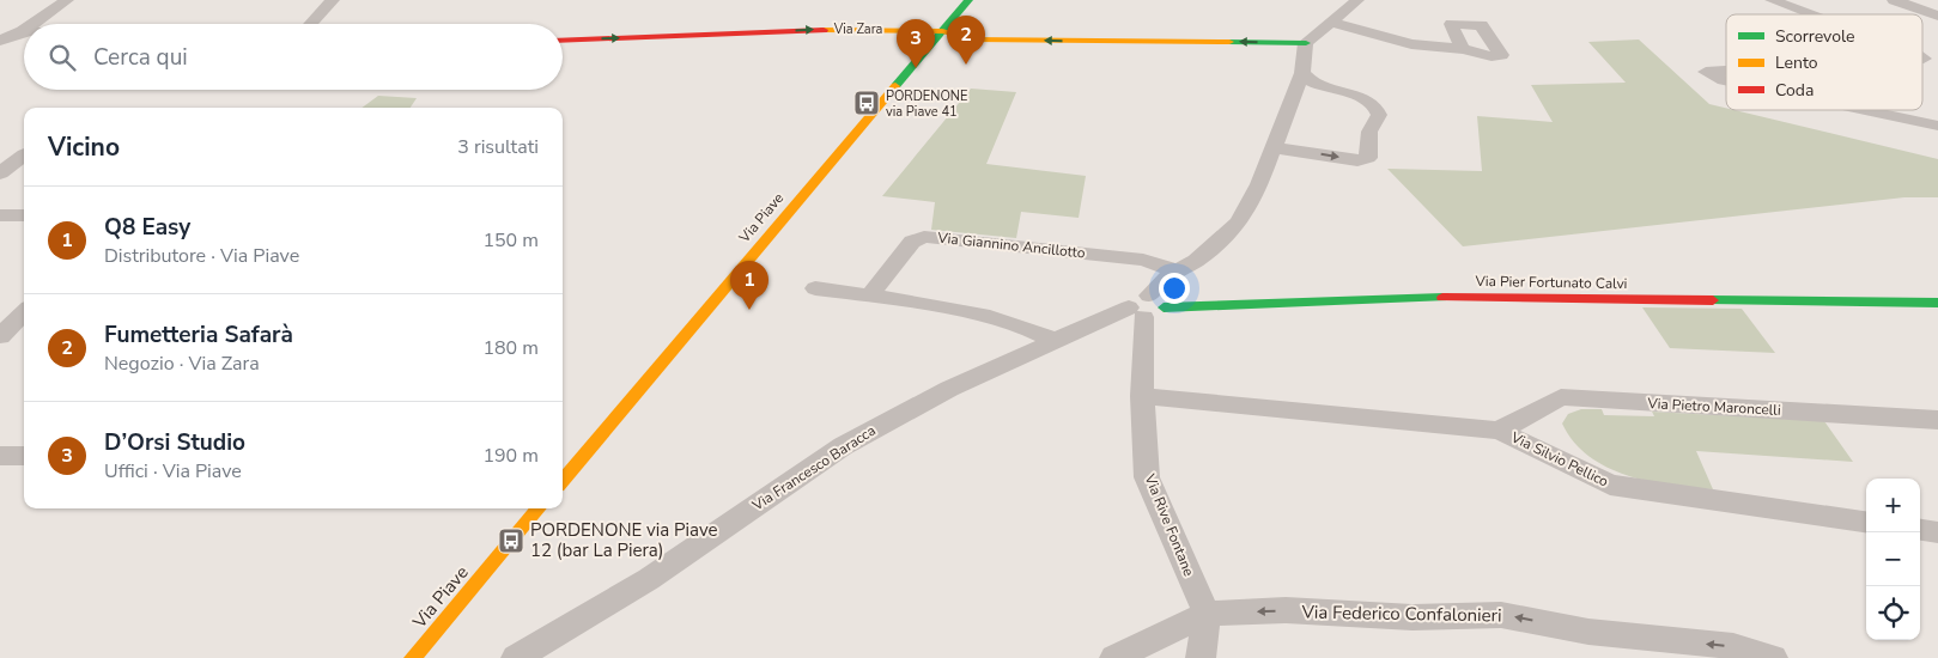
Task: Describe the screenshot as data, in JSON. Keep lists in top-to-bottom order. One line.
{"streets":{"street":["Via Zara","Via Piave","Via Giannino Ancillotto","Via Pier Fortunato Calvi","Via Pietro Maroncelli","Via Silvio Pellico","Via Francesco Baracca","Via Rive Fontane","Via Federico Confalonieri"]},"crossings":[["Via Zara","Via Piave"],["Via Zara","Via Francesco Baracca"],["Via Giannino Ancillotto","Via Francesco Baracca"],["Via Pier Fortunato Calvi","Via Francesco Baracca"],["Via Pier Fortunato Calvi","Via Rive Fontane"],["Via Pietro Maroncelli","Via Silvio Pellico"],["Via Silvio Pellico","Via Rive Fontane"],["Via Francesco Baracca","Via Rive Fontane"],["Via Rive Fontane","Via Federico Confalonieri"]],"one_way":["Via Federico Confalonieri"],"places":{"bus stop":["PORDENONE via Piave 41","PORDENONE via Piave 12 (bar La Piera)"]},"legend":["Scorrevole","Lento","Coda"],"page":{"pins":["2","3","1"],"search":"Cerca qui","heading":["Vicino","3 risultati"],"list":[{"mark":"1","name":"Q8 Easy","note":"Distributore · Via Piave","value":"150 m"},{"mark":"2","name":"Fumetteria Safarà","note":"Negozio · Via Zara","value":"180 m"},{"mark":"3","name":"D’Orsi Studio","note":"Uffici · Via Piave","value":"190 m"}],"map_buttons":["+","−"]}}
